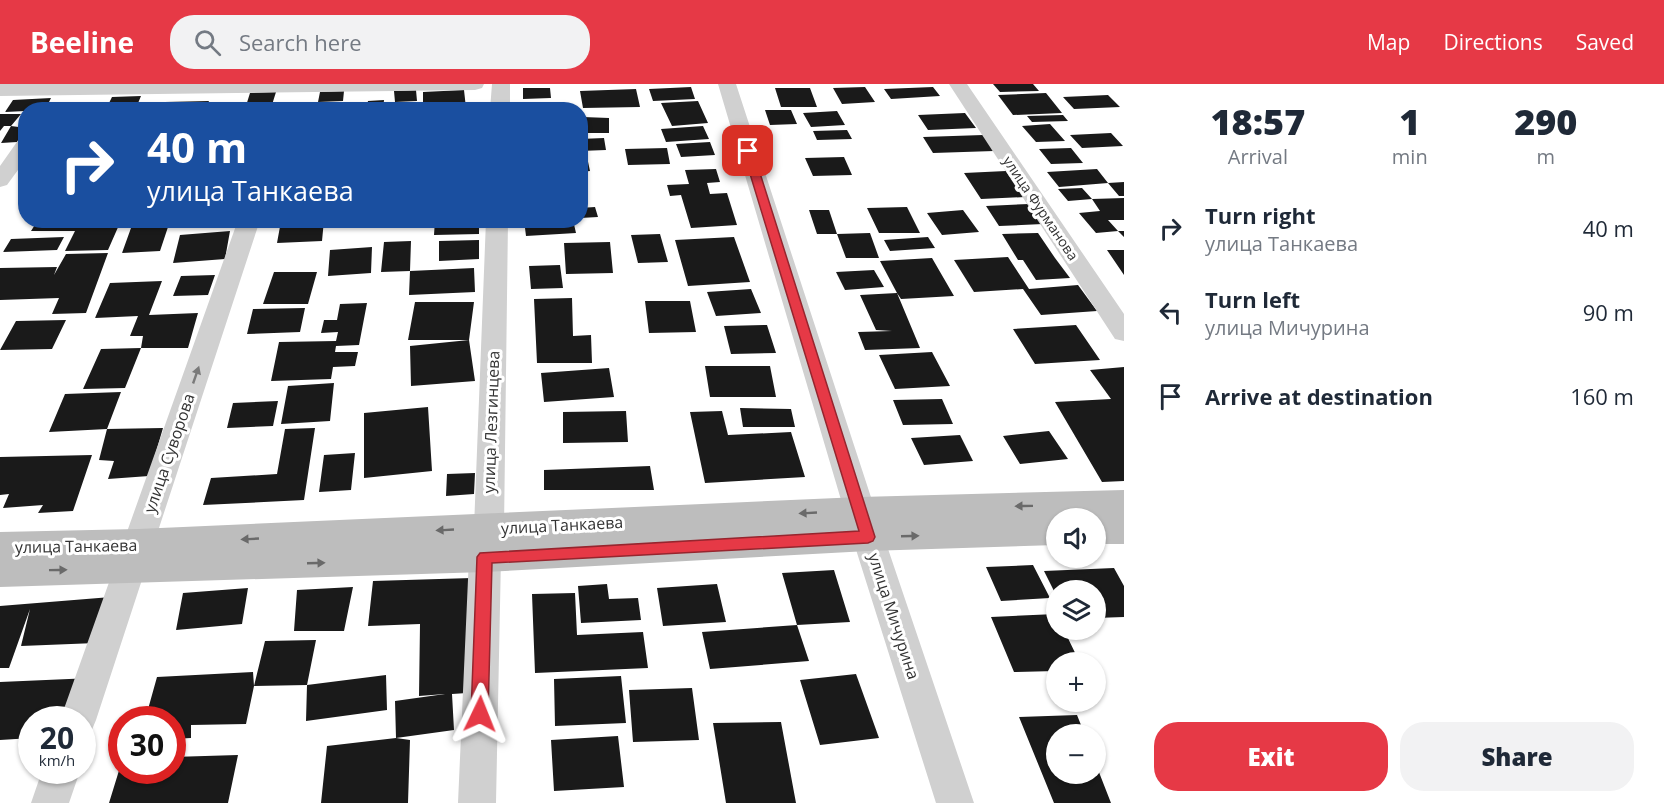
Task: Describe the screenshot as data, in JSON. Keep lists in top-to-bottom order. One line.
{"streets":{"main road":["улица Танкаева"],"street":["улица Фурманова","улица Лезгинцева","улица Суворова","улица Мичурина"]},"crossings":[["улица Лезгинцева","улица Танкаева"],["улица Суворова","улица Танкаева"],["улица Танкаева","улица Мичурина"]],"one_way":["улица Суворова"],"page":{"header":"Beeline","search":"Search here","nav":["Map","Directions","Saved"],"eta":["18:57","Arrival","1","min","290","m"],"turn":["40 m","улица Танкаева"],"list":[{"name":"Turn right","note":"улица Танкаева","value":"40 m"},{"name":"Turn left","note":"улица Мичурина","value":"90 m"},{"name":"Arrive at destination","value":"160 m"}],"map_buttons":["+","−"],"speed":"20 km/h","limit":"30","buttons":["Exit","Share"]}}
